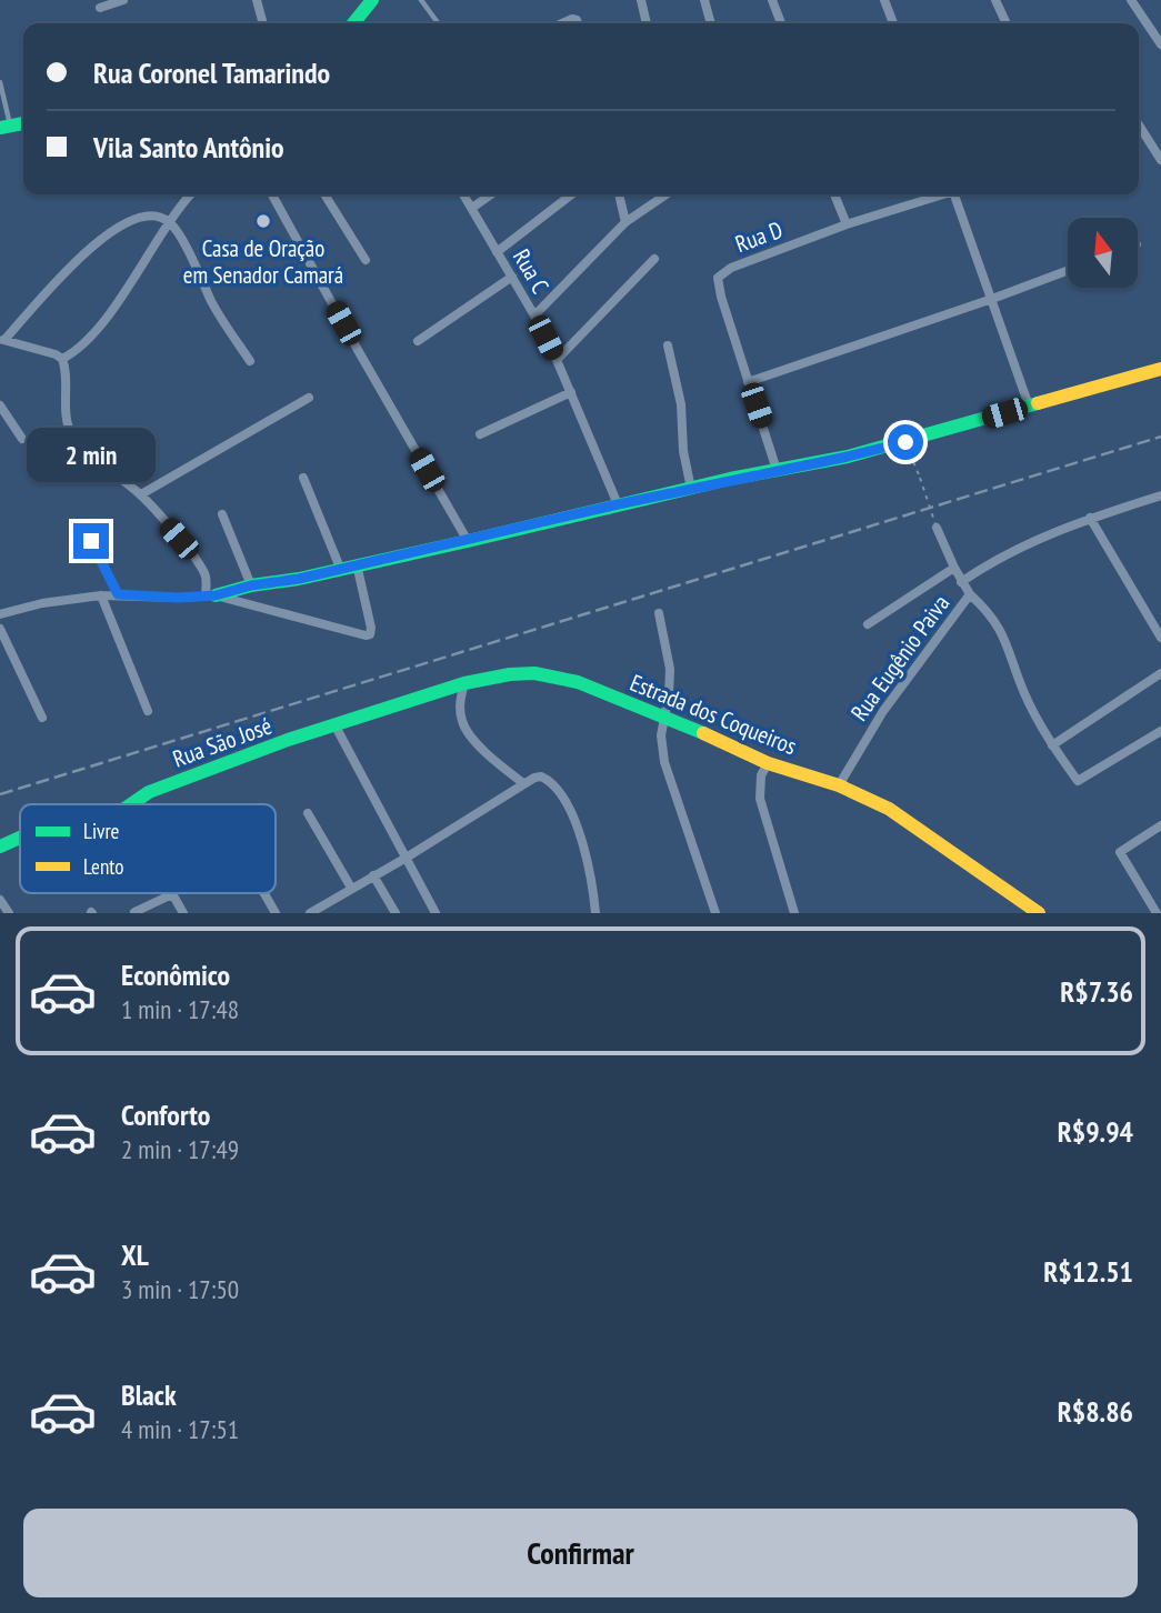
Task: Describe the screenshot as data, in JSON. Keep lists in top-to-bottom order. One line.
{"streets":{"street":["Rua D","Rua C","Rua Eugênio Paiva","Estrada dos Coqueiros","Rua São José"]},"crossings":[["Rua Eugênio Paiva","Estrada dos Coqueiros"],["Estrada dos Coqueiros","Rua São José"]],"places":["Casa de Oração em Senador Camará"],"legend":["Livre","Lento"],"north":"top","page":{"banner":["Rua Coronel Tamarindo","Vila Santo Antônio"],"bubble":"2 min","list":[{"name":"Econômico","note":"1 min · 17:48","value":"R$7.36"},{"name":"Conforto","note":"2 min · 17:49","value":"R$9.94"},{"name":"XL","note":"3 min · 17:50","value":"R$12.51"},{"name":"Black","note":"4 min · 17:51","value":"R$8.86"}],"buttons":"Confirmar"}}
